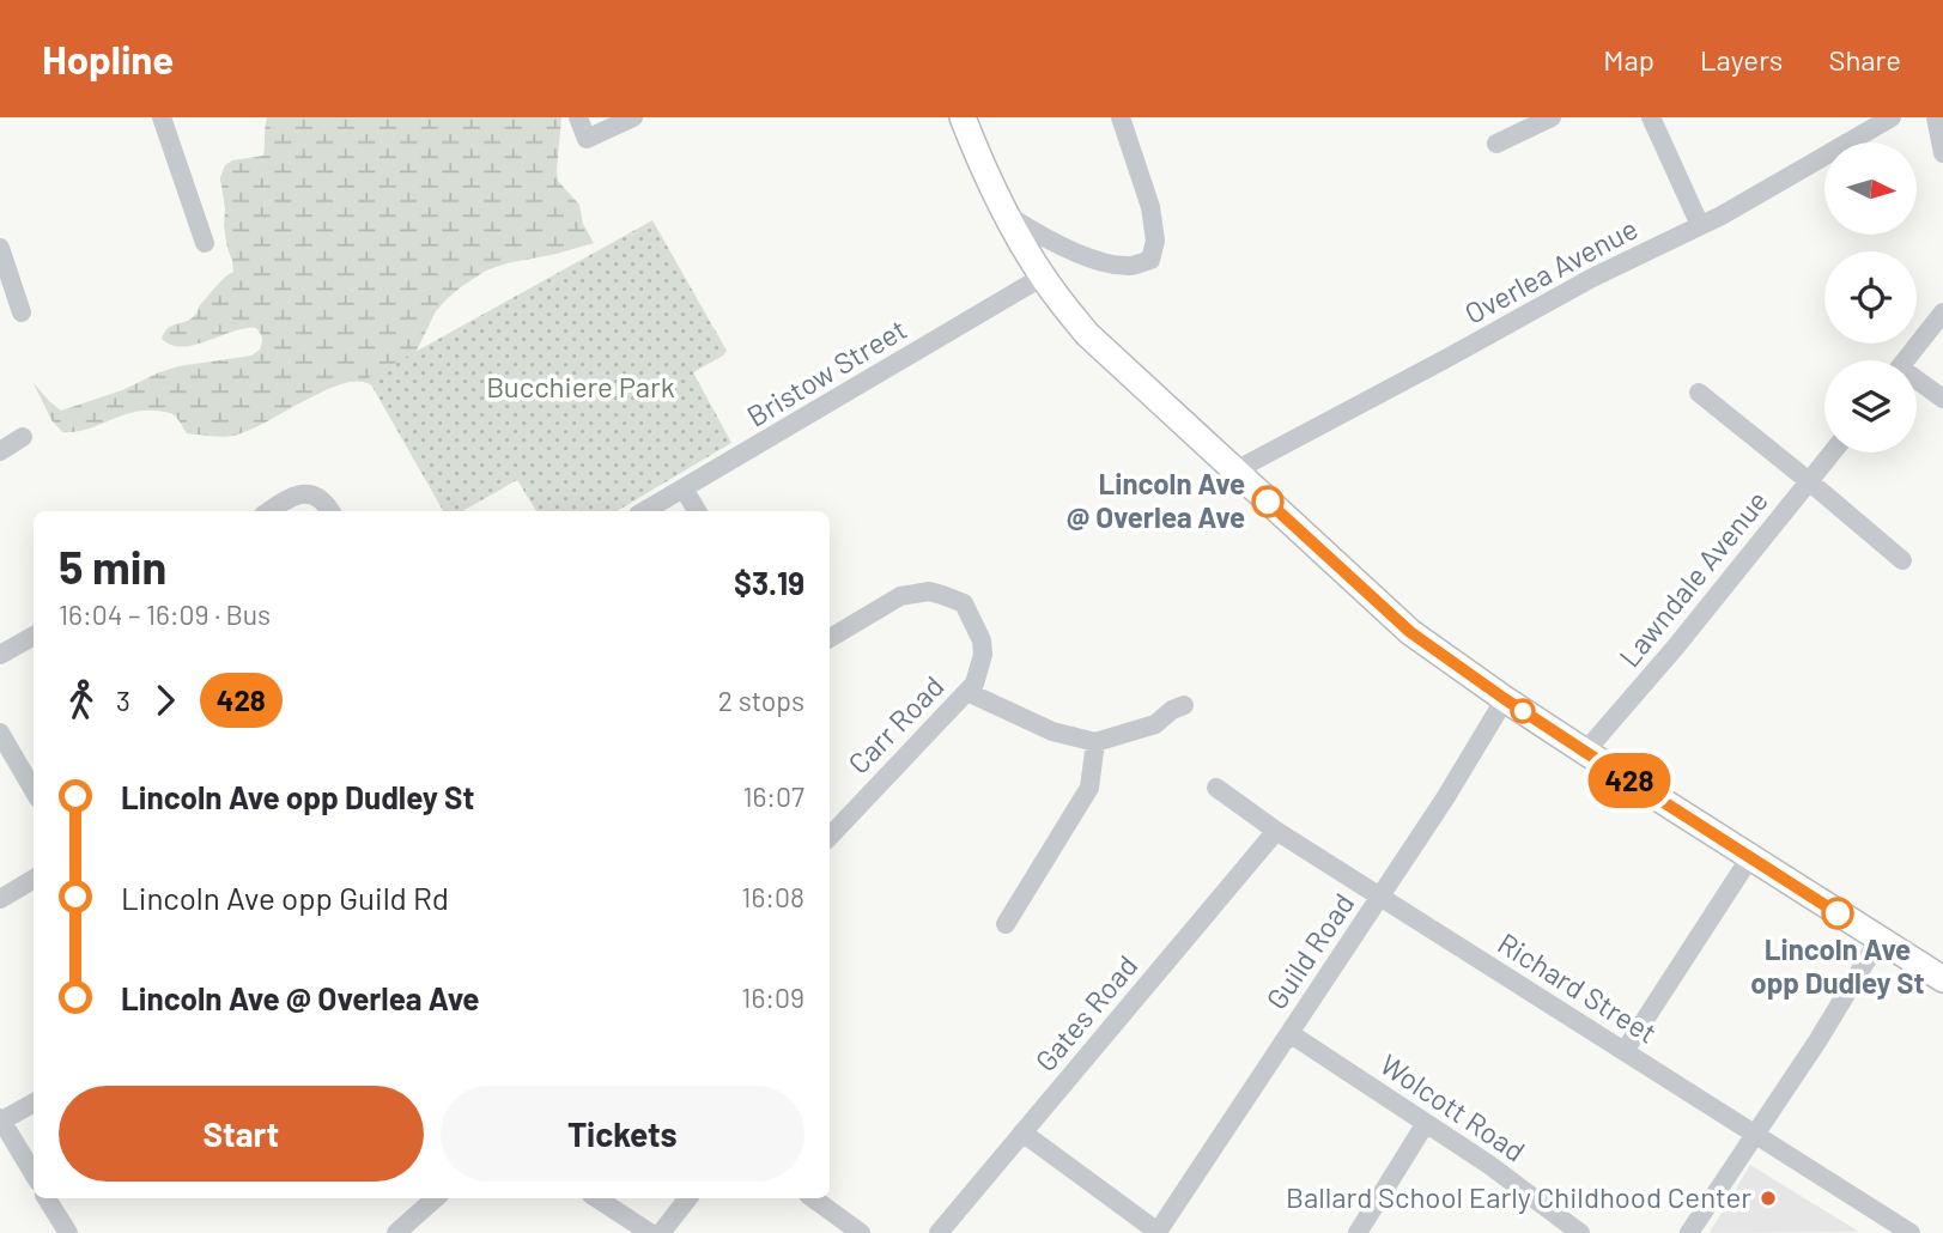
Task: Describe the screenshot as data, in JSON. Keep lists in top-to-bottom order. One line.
{"streets":{"street":["Overlea Avenue","Bristow Street","Lawndale Avenue","Carr Road","Guild Road","Richard Street","Gates Road","Wolcott Road"]},"crossings":[["Guild Road","Richard Street"],["Guild Road","Wolcott Road"],["Richard Street","Gates Road"]],"parks":["Bucchiere Park"],"places":["Lincoln Ave @ Overlea Ave","Lincoln Ave opp Dudley St","Ballard School Early Childhood Center"],"lines":["bus line 428"],"north":"right","page":{"header":"Hopline","nav":["Map","Layers","Share"],"on_map":"428","heading":["5 min","16:04 – 16:09 · Bus","$3.19"],"legs":["3","428","2 stops"],"list":[{"name":"Lincoln Ave opp Dudley St","value":"16:07"},{"name":"Lincoln Ave opp Guild Rd","value":"16:08"},{"name":"Lincoln Ave @ Overlea Ave","value":"16:09"}],"buttons":["Start","Tickets"]}}
